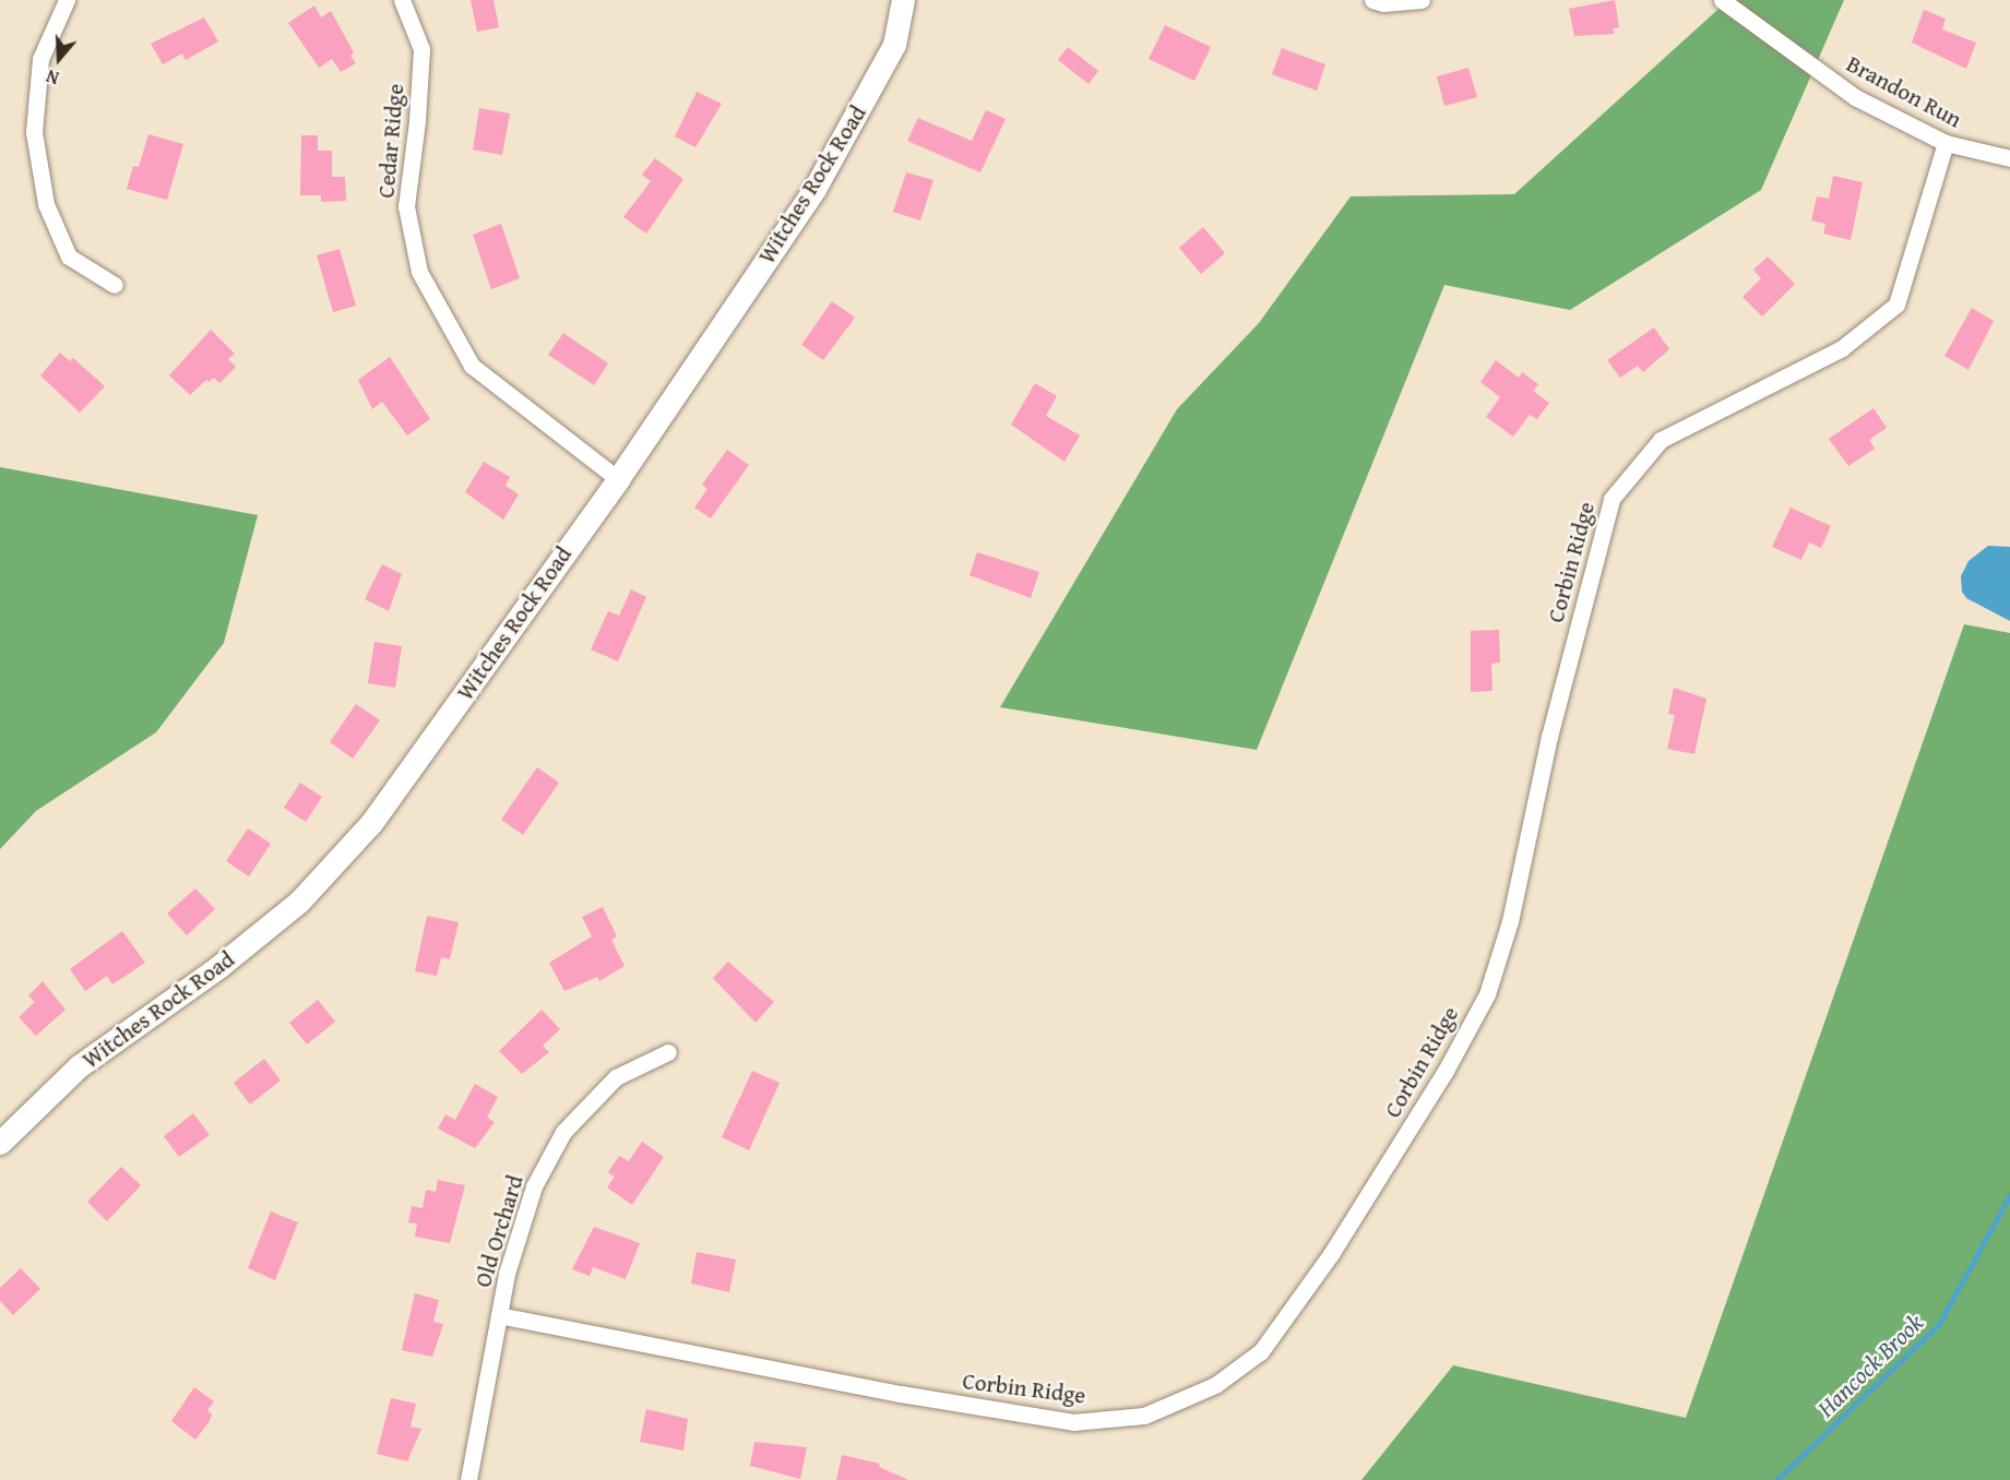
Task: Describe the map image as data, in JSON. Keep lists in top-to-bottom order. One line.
{"streets":{"street":["Brandon Run","Cedar Ridge","Witches Rock Road","Corbin Ridge","Old Orchard"]},"crossings":[["Brandon Run","Corbin Ridge"],["Cedar Ridge","Witches Rock Road"],["Corbin Ridge","Old Orchard"]],"water":["Hancock Brook"],"north":"bottom"}
